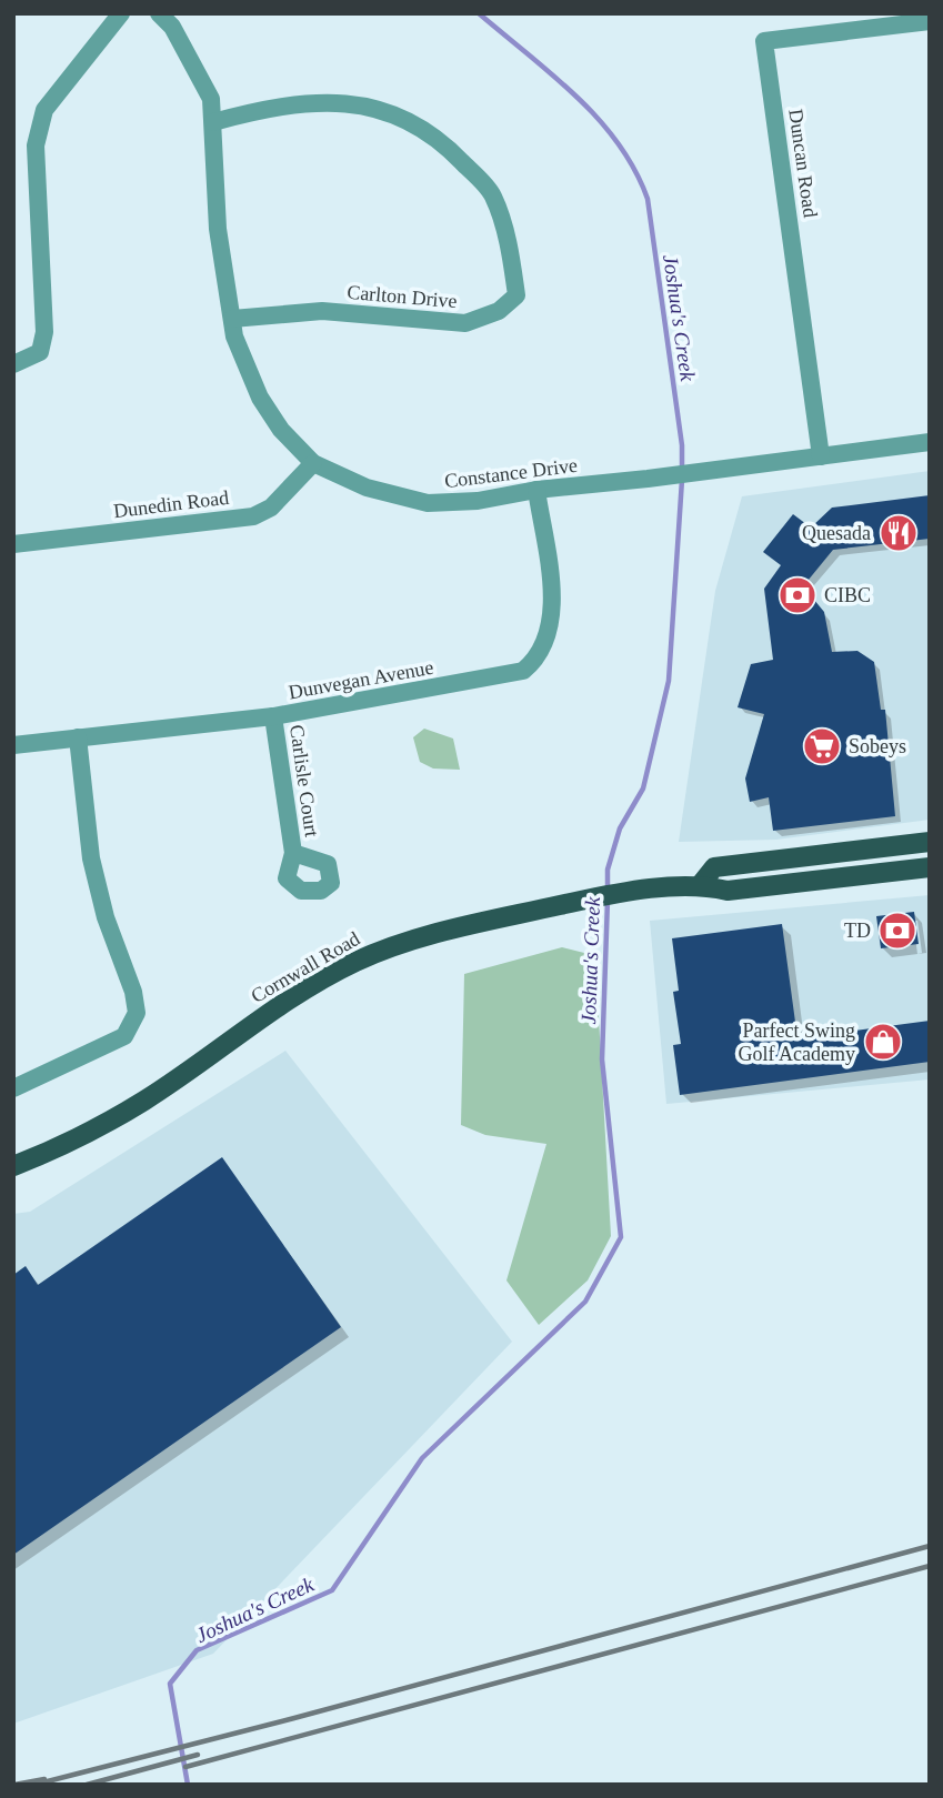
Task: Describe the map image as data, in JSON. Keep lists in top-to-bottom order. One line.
{"streets":{"main road":["Cornwall Road"],"street":["Duncan Road","Carlton Drive","Constance Drive","Dunedin Road","Dunvegan Avenue","Carlisle Court"]},"crossings":[["Duncan Road","Constance Drive"],["Carlton Drive","Constance Drive"],["Constance Drive","Dunedin Road"],["Constance Drive","Dunvegan Avenue"],["Dunvegan Avenue","Carlisle Court"]],"water":["Joshua's Creek"],"places":{"restaurant":["Quesada"],"bank":["CIBC","TD"],"supermarket":["Sobeys"],"shop":["Parfect Swing Golf Academy"]}}
